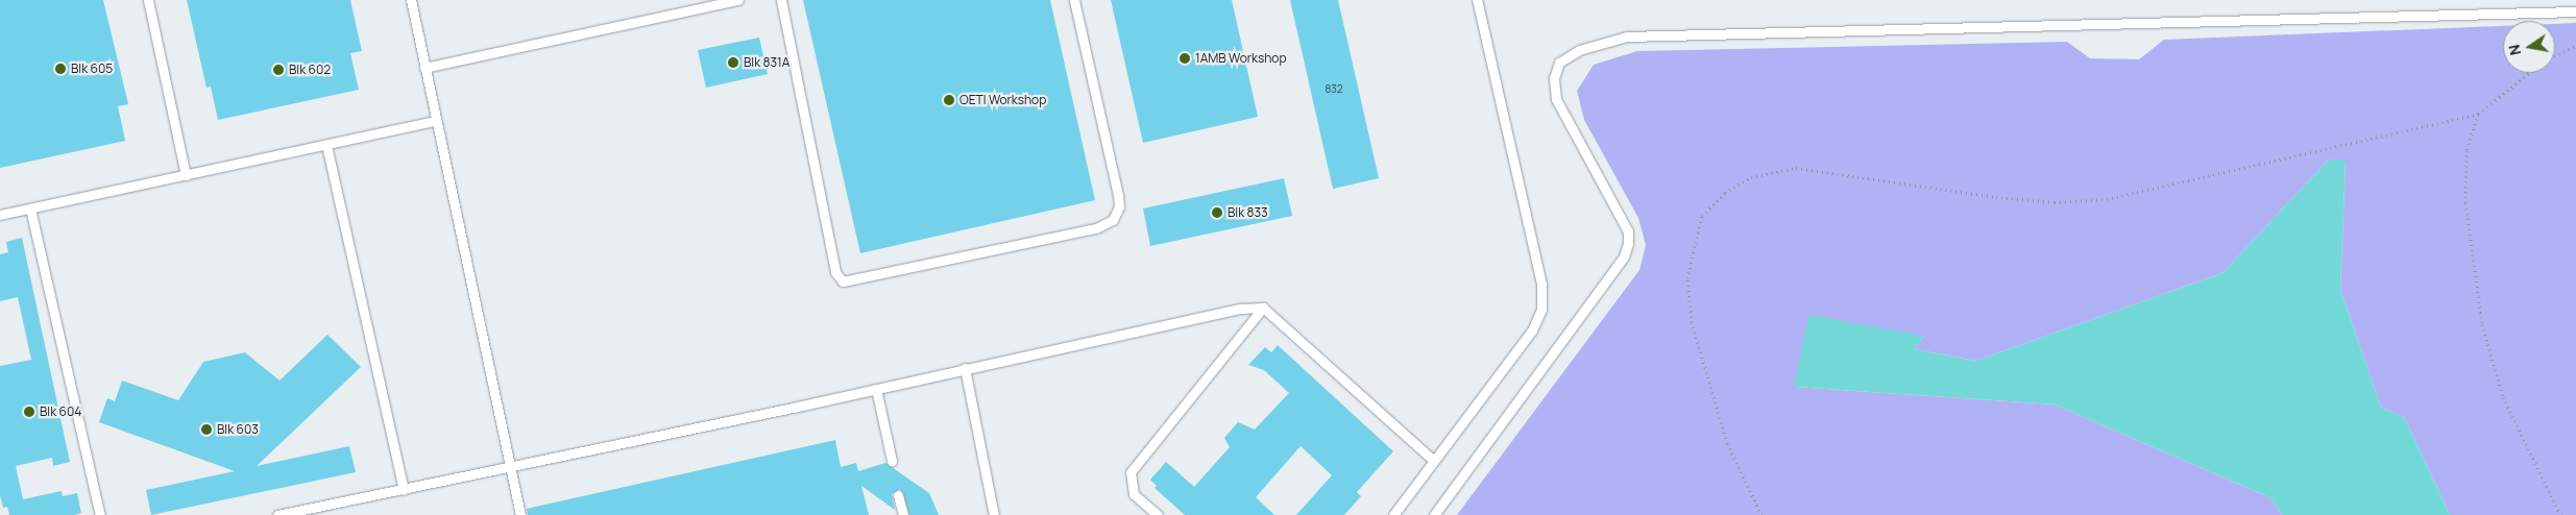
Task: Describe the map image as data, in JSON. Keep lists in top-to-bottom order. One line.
{"places":["1AMB Workshop","Blk 831A","Blk 605","Blk 602","OETI Workshop","Blk 833","Blk 604","Blk 603"],"house_numbers":["832"],"north":"left"}
